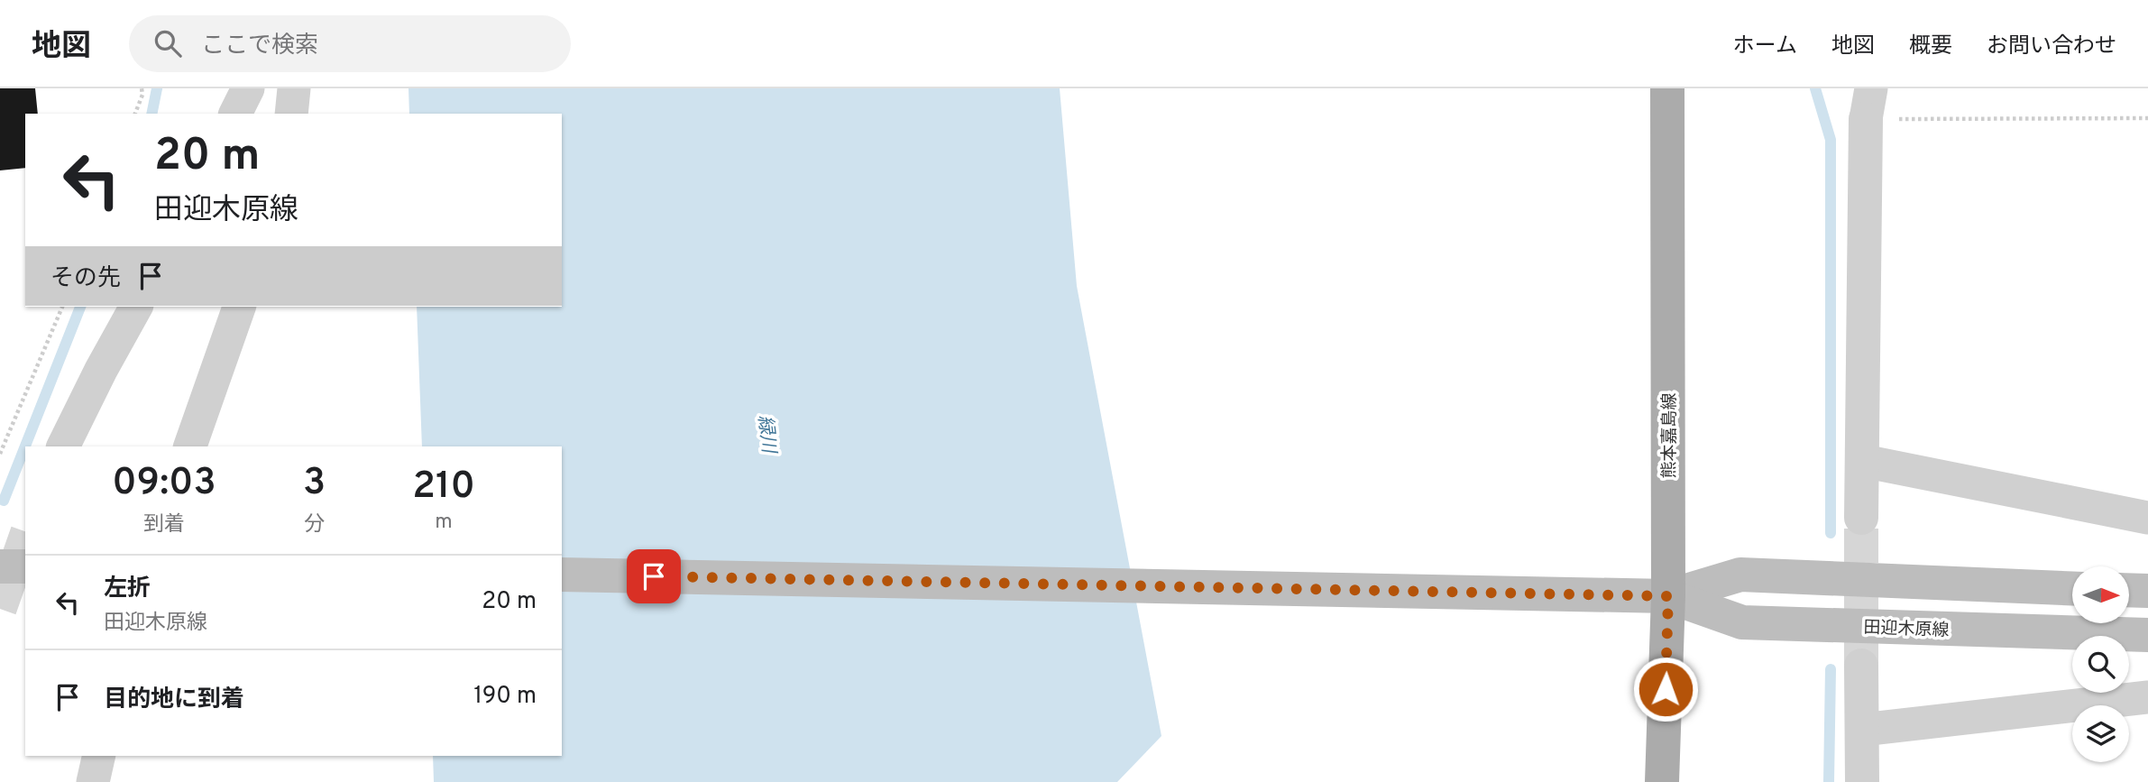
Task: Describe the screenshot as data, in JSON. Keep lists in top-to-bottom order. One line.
{"streets":{"main road":["熊本嘉島線","田迎木原線"]},"crossings":[["熊本嘉島線","田迎木原線"]],"water":["緑川"],"north":"right","page":{"header":"地図","search":"ここで検索","nav":["ホーム","地図","概要","お問い合わせ"],"turn":["20 m","田迎木原線"],"then":"その先","eta":["09:03","到着","3","分","210","m"],"list":[{"name":"左折","note":"田迎木原線","value":"20 m"},{"name":"目的地に到着","value":"190 m"}]}}
